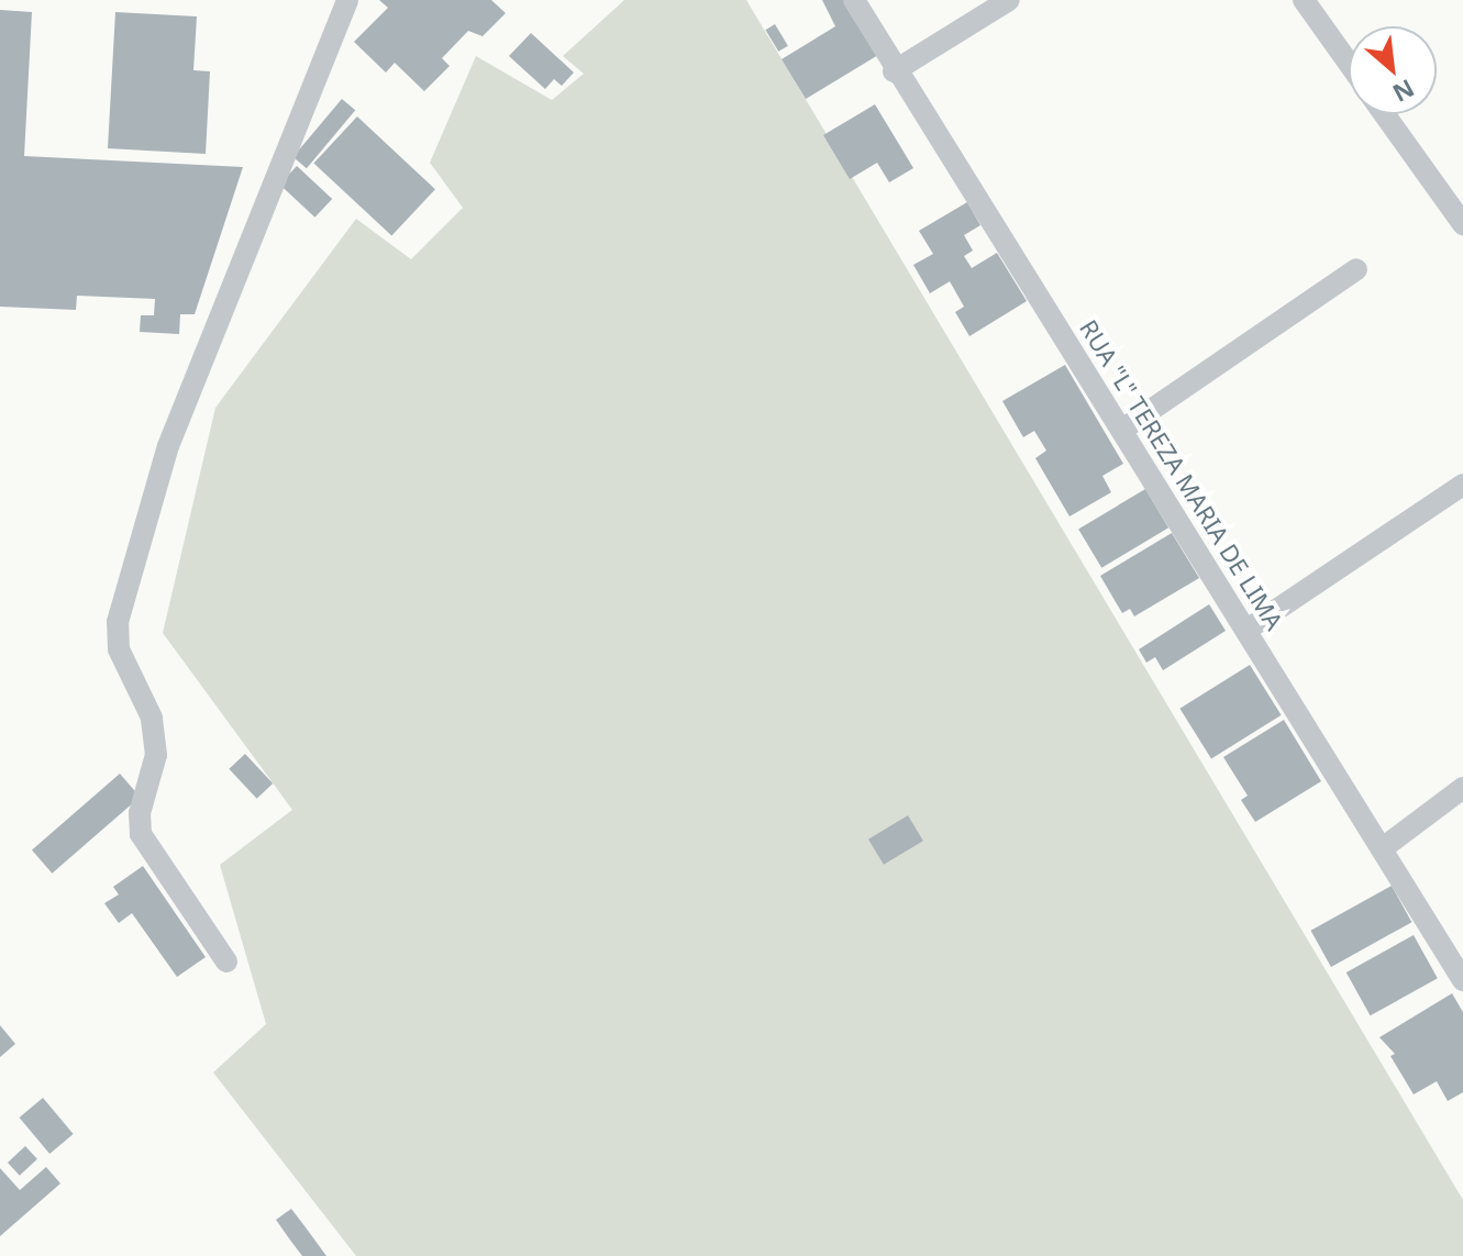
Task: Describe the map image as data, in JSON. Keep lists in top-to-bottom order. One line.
{"streets":{"street":["RUA \"L\" TEREZA MARIA DE LIMA"]},"north":"bottom right"}
